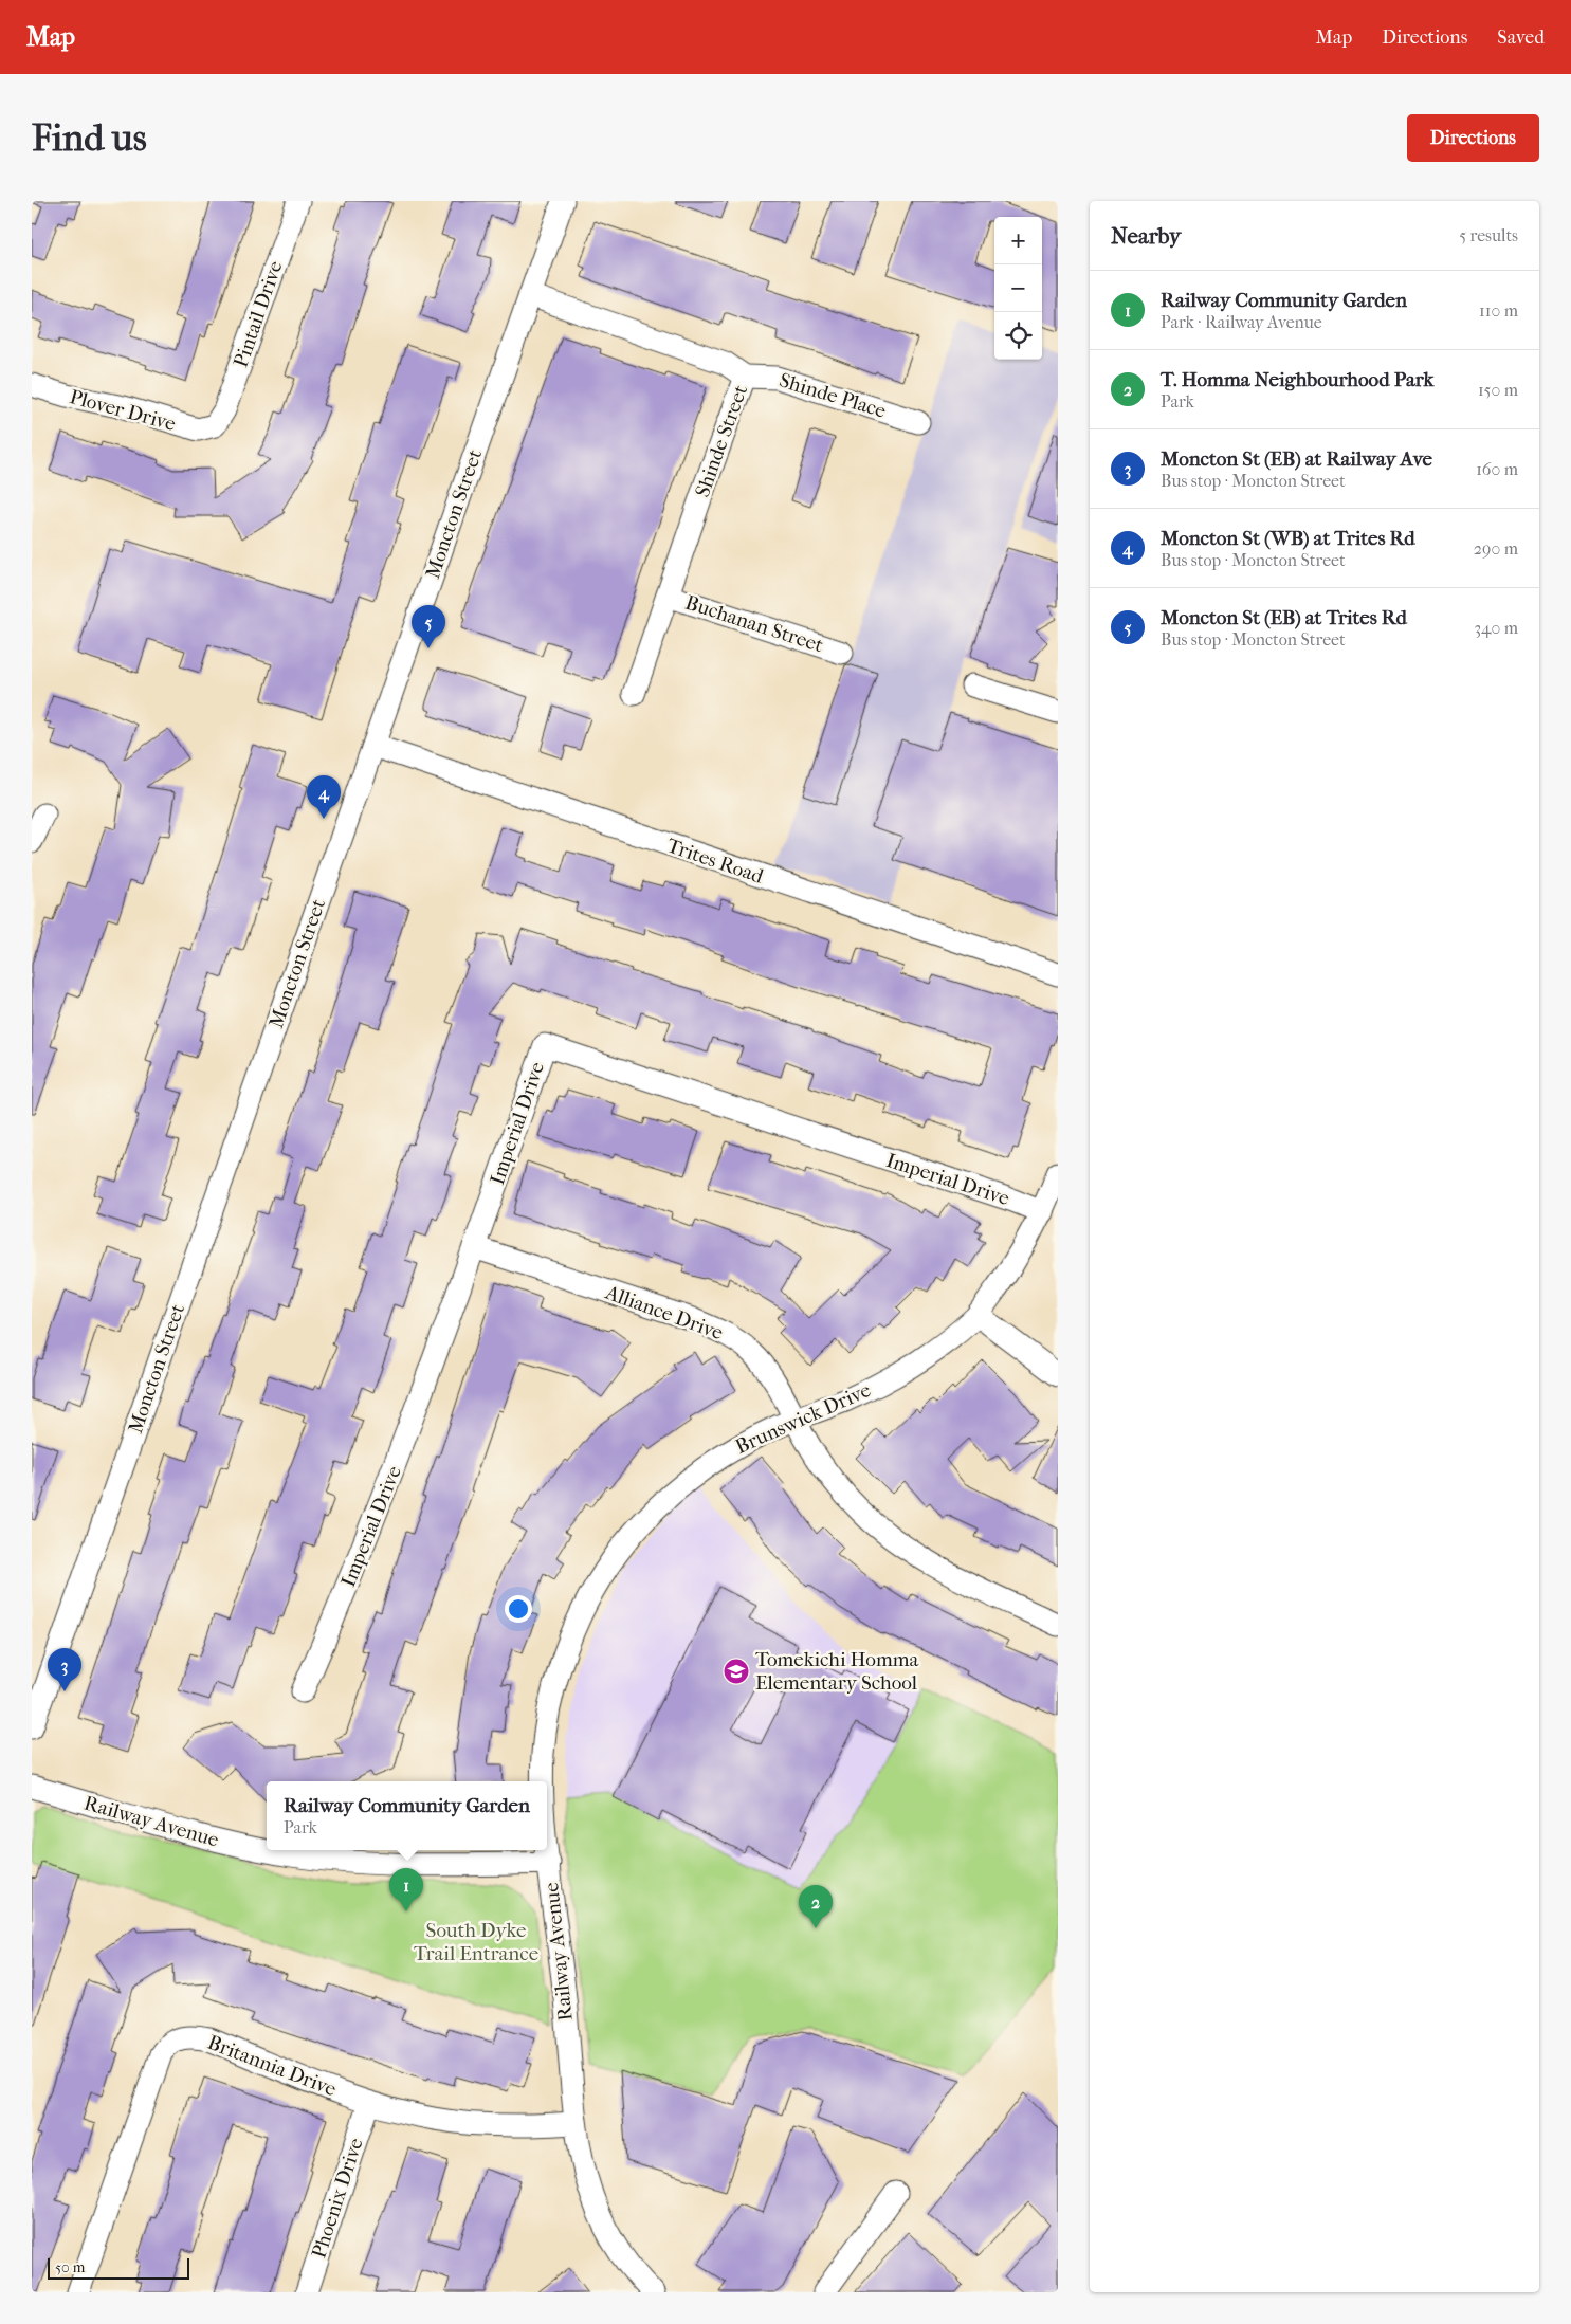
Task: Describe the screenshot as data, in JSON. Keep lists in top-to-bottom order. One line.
{"streets":{"street":["Pintail Drive","Shinde Place","Plover Drive","Shinde Street","Moncton Street","Buchanan Street","Trites Road","Imperial Drive","Alliance Drive","Brunswick Drive","Railway Avenue","Britannia Drive","Phoenix Drive"]},"crossings":[["Pintail Drive","Plover Drive"],["Shinde Place","Shinde Street"],["Shinde Street","Moncton Street"],["Shinde Street","Buchanan Street"],["Moncton Street","Trites Road"],["Imperial Drive","Alliance Drive"],["Imperial Drive","Brunswick Drive"],["Alliance Drive","Brunswick Drive"],["Brunswick Drive","Railway Avenue"],["Railway Avenue","Britannia Drive"],["Britannia Drive","Phoenix Drive"]],"parks":["South Dyke Trail Entrance"],"places":{"school or university":["Tomekichi Homma Elementary School"]},"scale_bar":"50 m","page":{"header":"Map","nav":["Map","Directions","Saved"],"buttons":"Directions","title":"Find us","heading":["Nearby","5 results"],"map_buttons":["+","−"],"list":[{"mark":"1","name":"Railway Community Garden","note":"Park · Railway Avenue","value":"110 m"},{"mark":"2","name":"T. Homma Neighbourhood Park","note":"Park","value":"150 m"},{"mark":"3","name":"Moncton St (EB) at Railway Ave","note":"Bus stop · Moncton Street","value":"160 m"},{"mark":"4","name":"Moncton St (WB) at Trites Rd","note":"Bus stop · Moncton Street","value":"290 m"},{"mark":"5","name":"Moncton St (EB) at Trites Rd","note":"Bus stop · Moncton Street","value":"340 m"}],"pins":["5","4","3","1","2"],"popup":["Railway Community Garden","Park"],"scale":"50 m"}}
